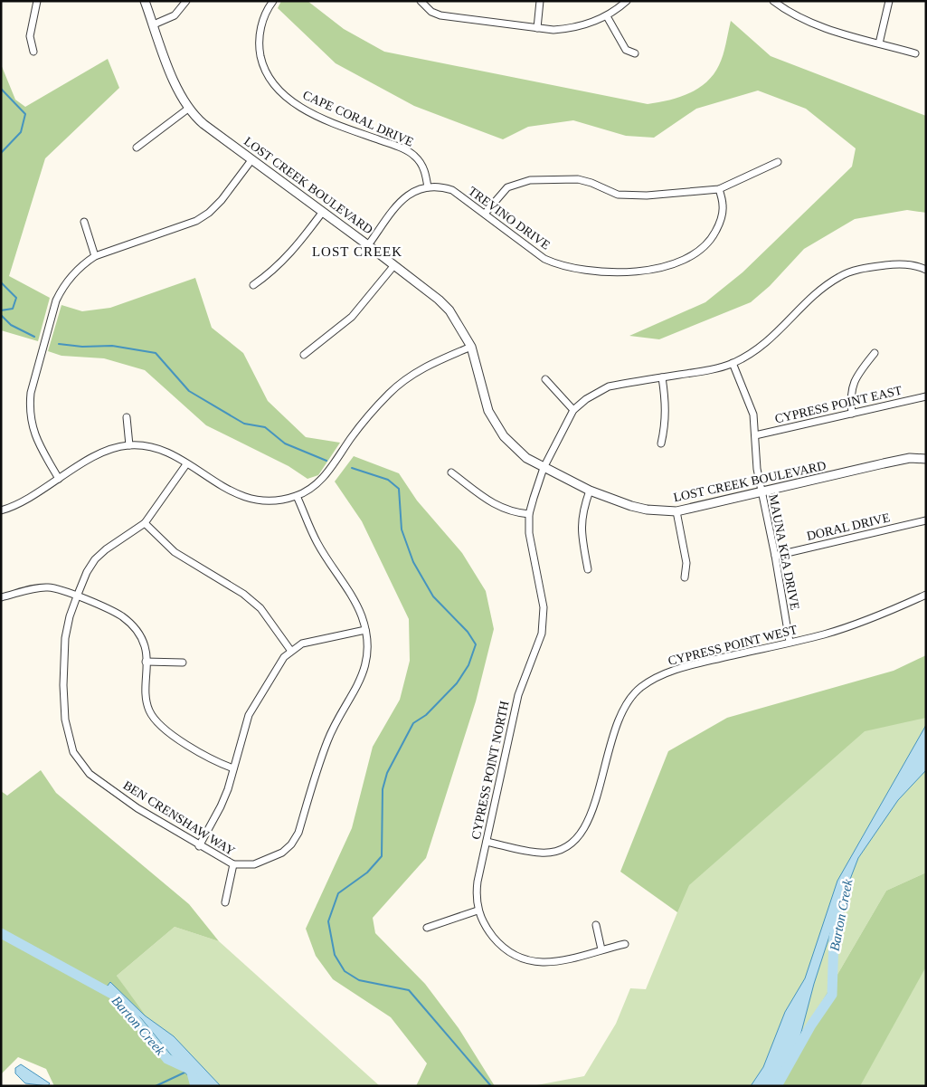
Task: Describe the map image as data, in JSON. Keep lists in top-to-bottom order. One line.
{"streets":{"street":["CAPE CORAL DRIVE","LOST CREEK BOULEVARD","TREVINO DRIVE","CYPRESS POINT EAST","DORAL DRIVE","MAUNA KEA DRIVE","CYPRESS POINT WEST","CYPRESS POINT NORTH","BEN CRENSHAW WAY"]},"crossings":[["CAPE CORAL DRIVE","TREVINO DRIVE"],["LOST CREEK BOULEVARD","TREVINO DRIVE"],["LOST CREEK BOULEVARD","MAUNA KEA DRIVE"],["LOST CREEK BOULEVARD","CYPRESS POINT NORTH"],["CYPRESS POINT EAST","MAUNA KEA DRIVE"],["DORAL DRIVE","MAUNA KEA DRIVE"],["MAUNA KEA DRIVE","CYPRESS POINT WEST"],["CYPRESS POINT WEST","CYPRESS POINT NORTH"]],"districts":["LOST CREEK"],"water":["Barton Creek"]}
